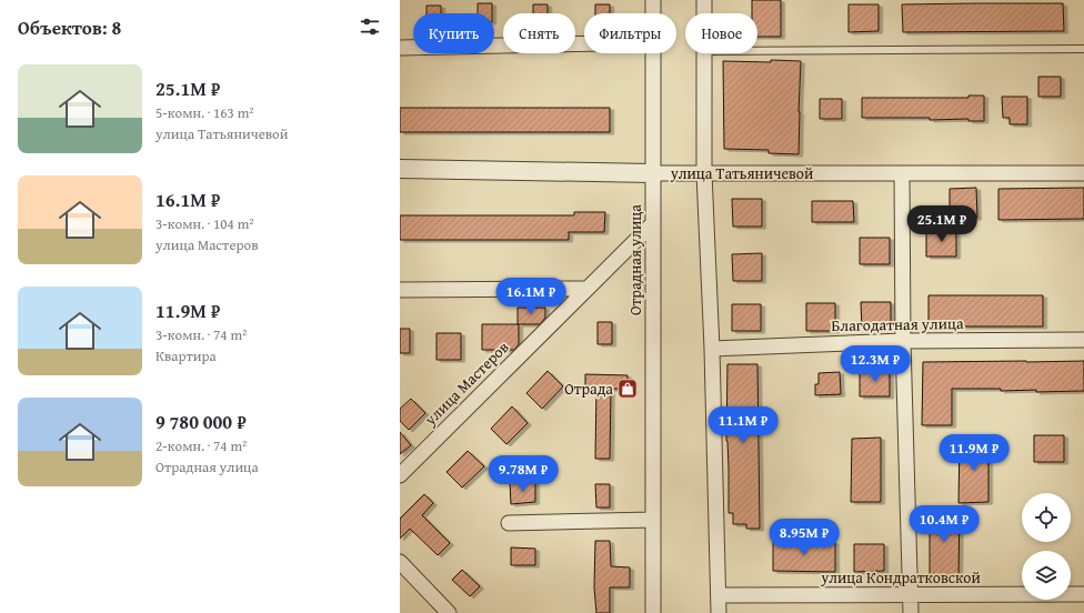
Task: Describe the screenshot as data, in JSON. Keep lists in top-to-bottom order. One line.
{"streets":{"street":["улица Татьяничевой","Отрадная улица","Благодатная улица","улица Мастеров","улица Кондратковской"]},"crossings":[["улица Татьяничевой","Отрадная улица"],["Отрадная улица","улица Мастеров"]],"places":{"shop":["Отрада"]},"page":{"heading":"Объектов: 8","chip":["Купить","Снять","Фильтры","Новое"],"list":[{"name":"25.1M ₽","note":"5-комн. · 163 m² · улица Татьяничевой"},{"name":"16.1M ₽","note":"3-комн. · 104 m² · улица Мастеров"},{"name":"11.9M ₽","note":"3-комн. · 74 m² · Квартира"},{"name":"9 780 000 ₽","note":"2-комн. · 74 m² · Отрадная улица"}],"price":["25.1M ₽","16.1M ₽","12.3M ₽","11.1M ₽","11.9M ₽","9.78M ₽","10.4M ₽","8.95M ₽"]}}
